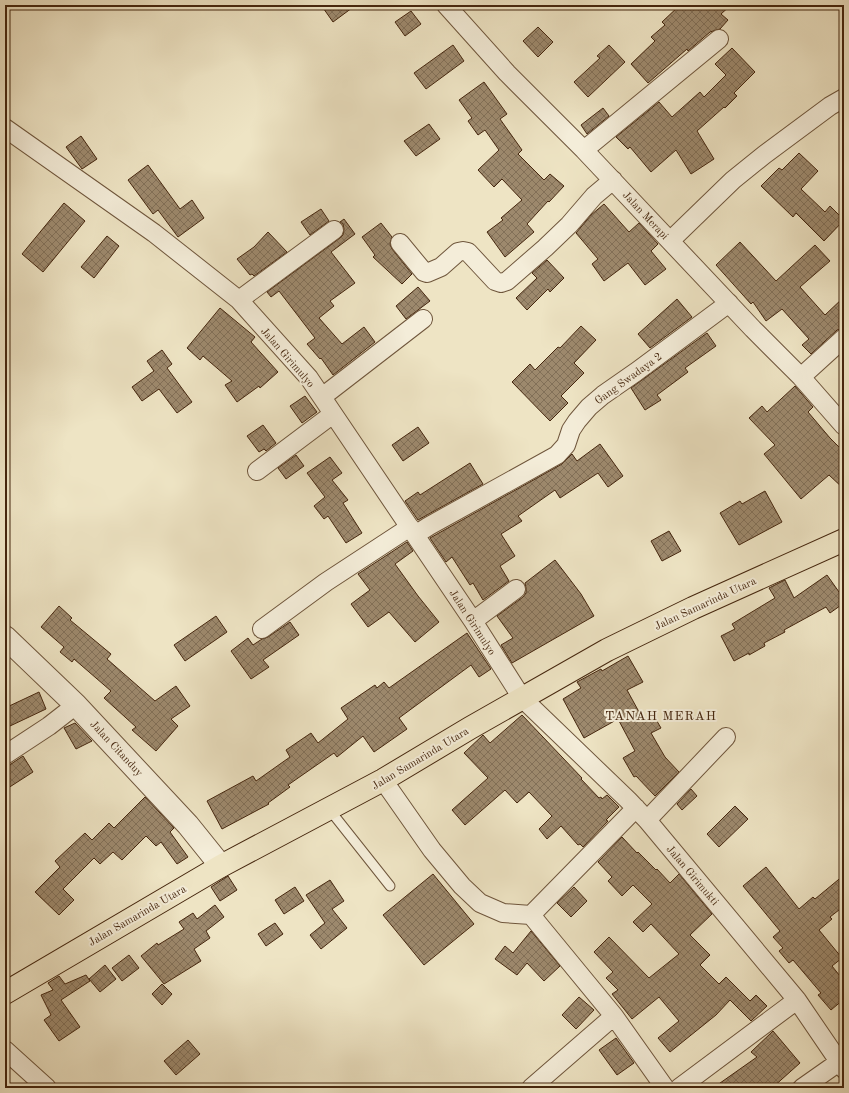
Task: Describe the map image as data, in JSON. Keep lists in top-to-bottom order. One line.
{"streets":{"highway":["Jalan Samarinda Utara"],"street":["Jalan Merapi","Jalan Girimulyo","Gang Swadaya 2","Jalan Citanduy","Jalan Girimukti"]},"crossings":[["Jalan Merapi","Gang Swadaya 2"],["Jalan Girimulyo","Gang Swadaya 2"],["Jalan Girimulyo","Jalan Samarinda Utara"],["Jalan Girimulyo","Jalan Girimukti"],["Jalan Samarinda Utara","Jalan Citanduy"],["Jalan Samarinda Utara","Jalan Girimukti"]],"districts":["TANAH MERAH"]}
